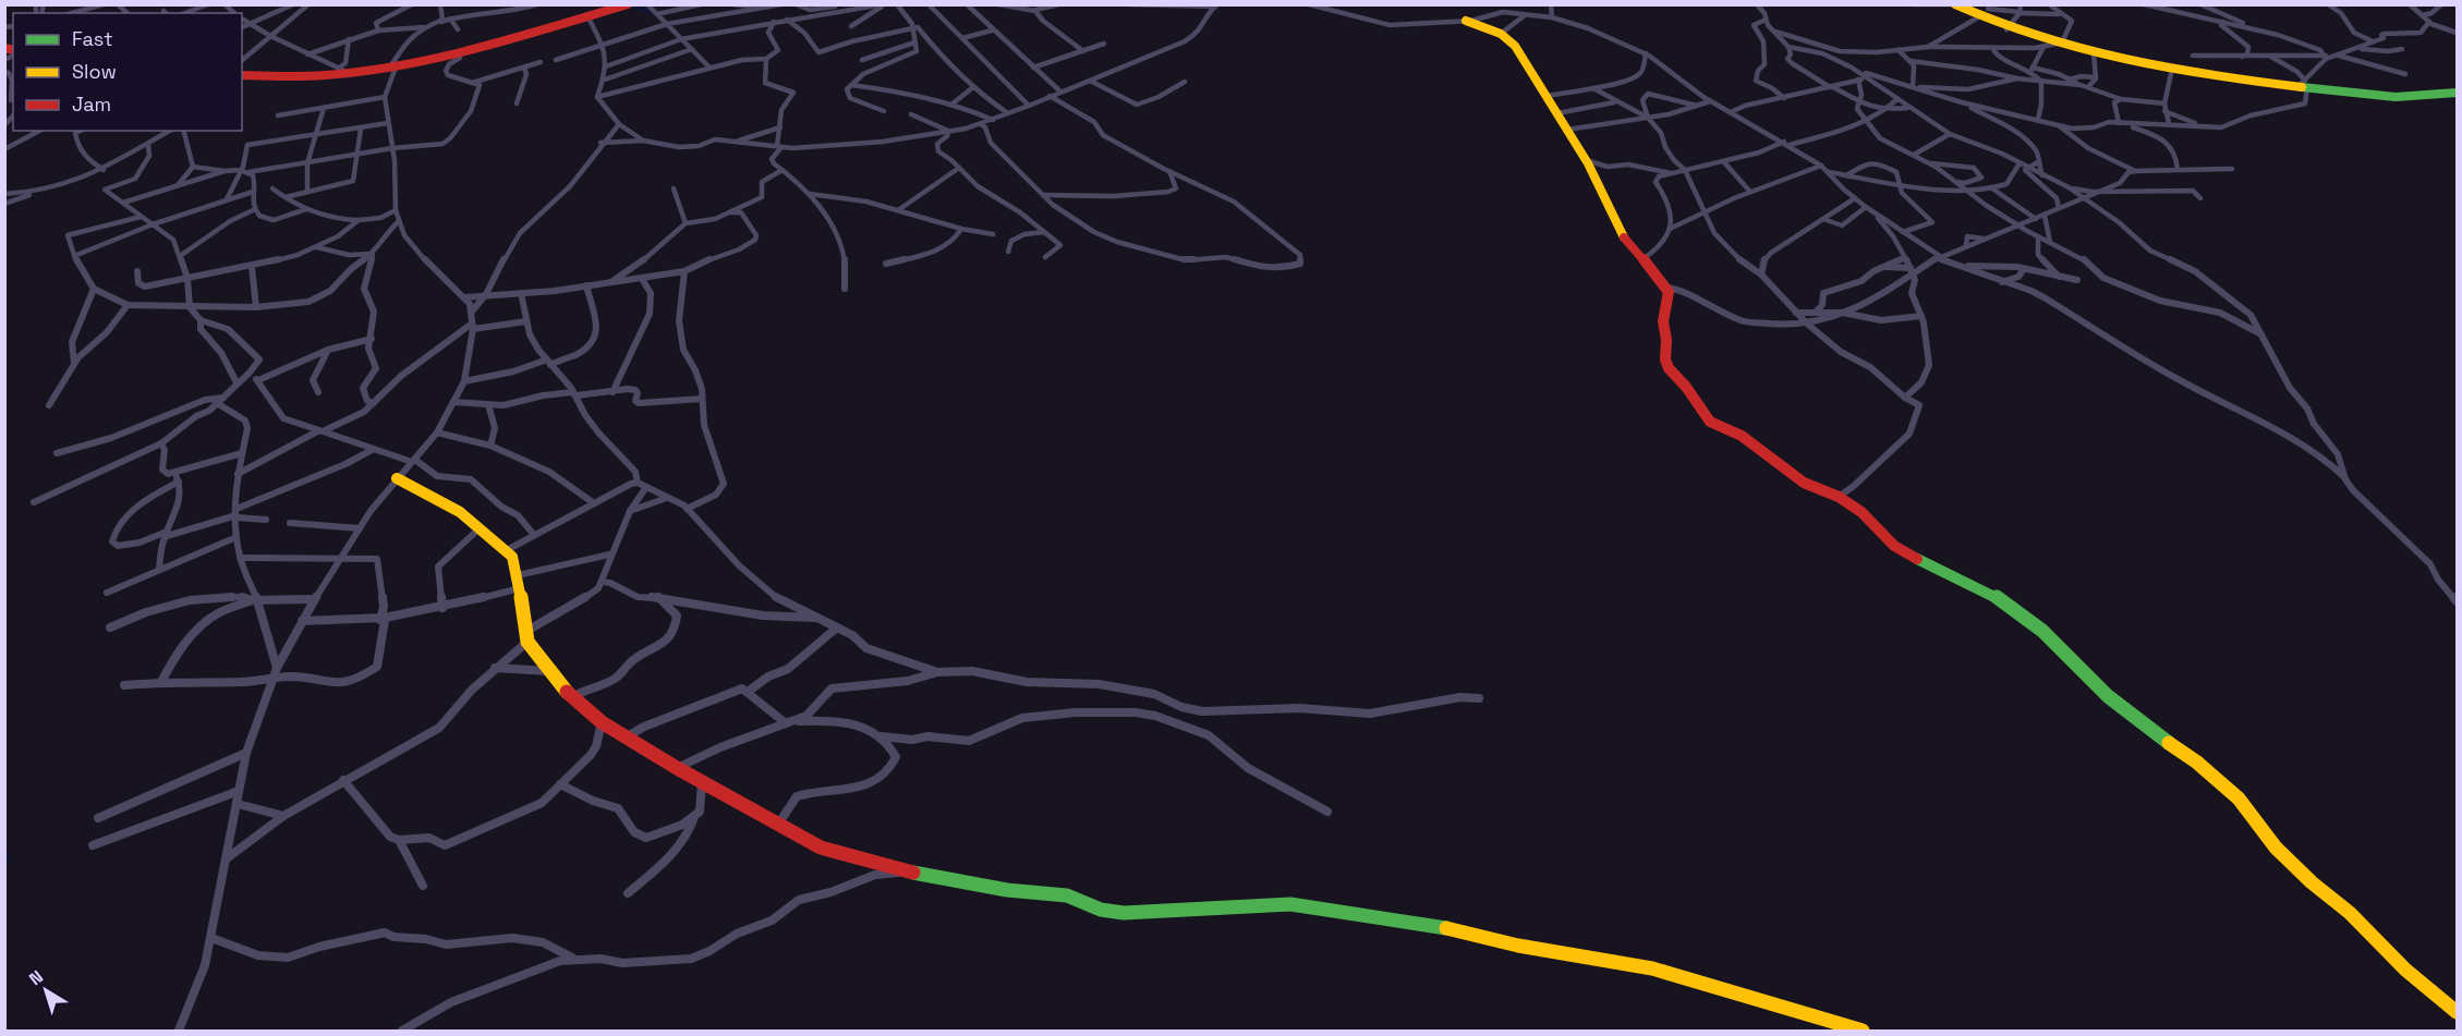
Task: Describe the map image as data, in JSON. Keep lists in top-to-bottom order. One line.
{"legend":["Fast","Slow","Jam"],"north":"top left"}
